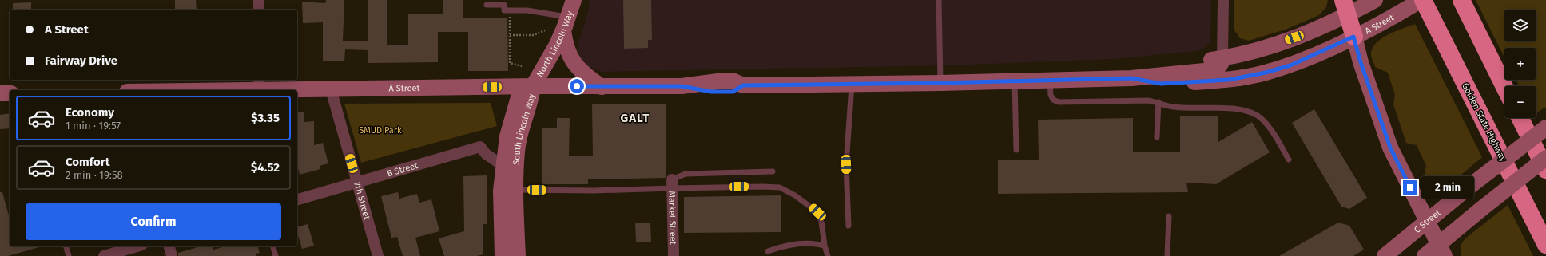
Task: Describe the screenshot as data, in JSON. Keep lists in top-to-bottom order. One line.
{"streets":{"highway":["Golden State Highway"],"main road":["A Street","North Lincoln Way","South Lincoln Way","C Street"],"street":["B Street","7th Street","Market Street"]},"crossings":[["A Street","North Lincoln Way"],["A Street","Golden State Highway"],["A Street","South Lincoln Way"],["A Street","7th Street"],["North Lincoln Way","South Lincoln Way"],["South Lincoln Way","B Street"],["B Street","7th Street"]],"districts":["GALT"],"parks":["SMUD Park"],"page":{"map_buttons":["+","−"],"banner":["A Street","Fairway Drive"],"list":[{"name":"Economy","note":"1 min · 19:57","value":"$3.35"},{"name":"Comfort","note":"2 min · 19:58","value":"$4.52"}],"bubble":"2 min","buttons":"Confirm"}}
